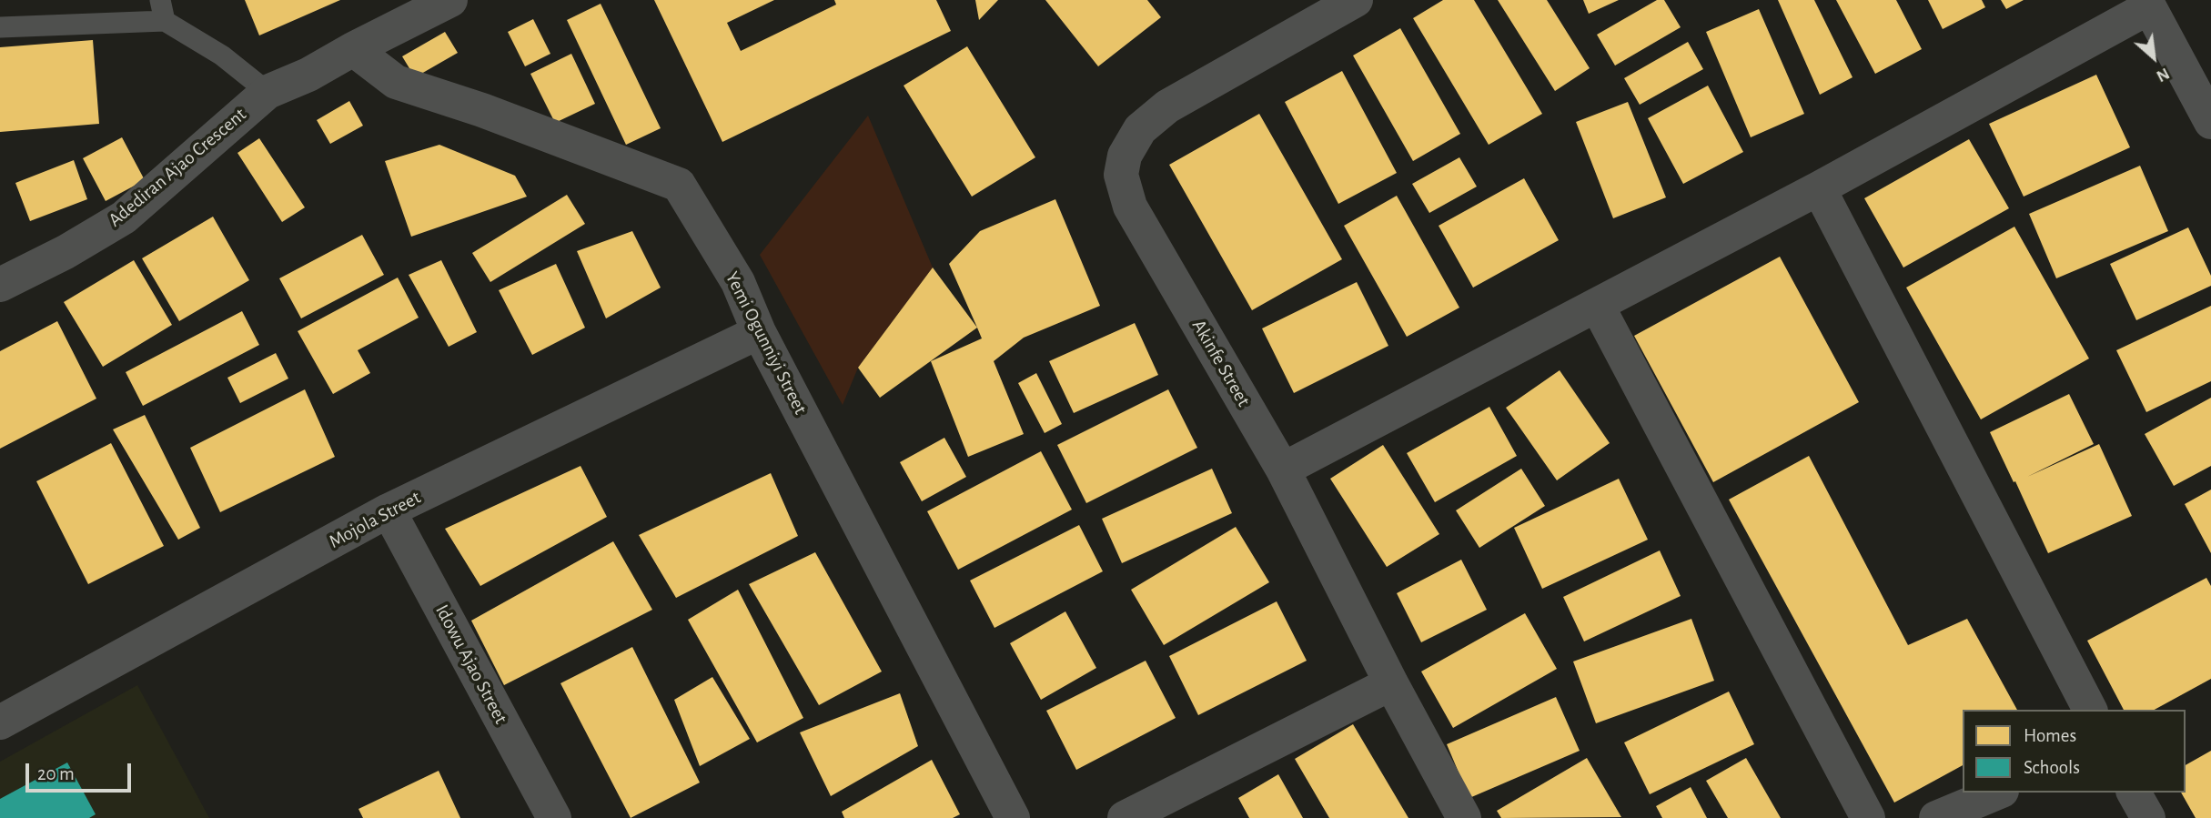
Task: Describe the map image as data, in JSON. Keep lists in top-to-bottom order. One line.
{"streets":{"street":["Adediran Ajao Crescent","Yemi Ogunniyi Street","Akinfe Street","Mojola Street","Idowu Ajao Street"]},"crossings":[["Adediran Ajao Crescent","Yemi Ogunniyi Street"],["Yemi Ogunniyi Street","Mojola Street"],["Mojola Street","Idowu Ajao Street"]],"legend":["Homes","Schools"],"scale_bar":"20 m","north":"bottom right"}
